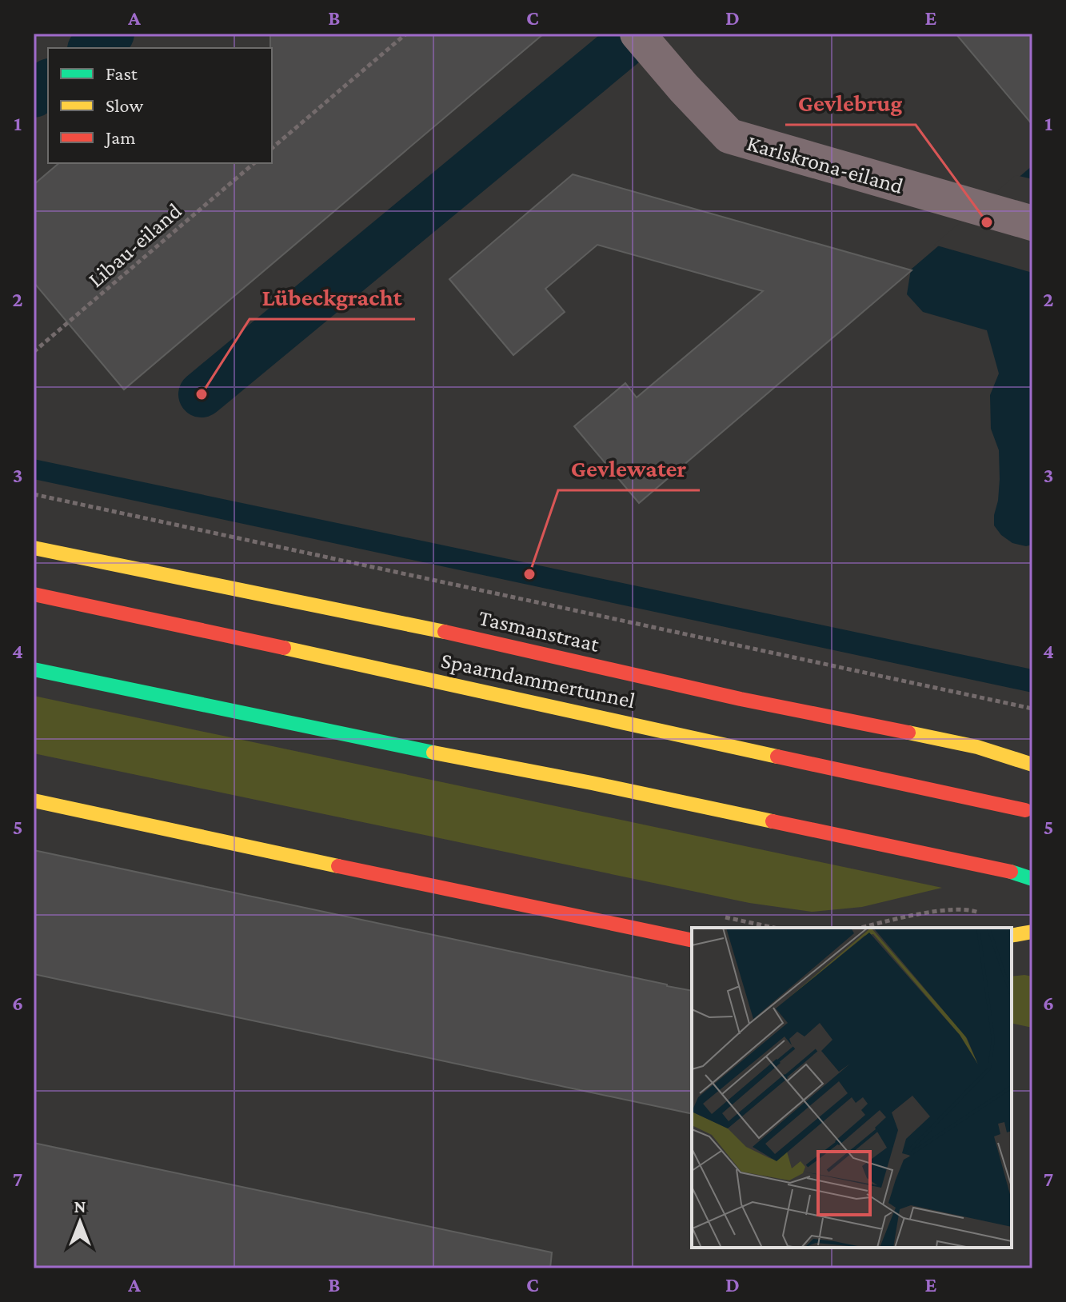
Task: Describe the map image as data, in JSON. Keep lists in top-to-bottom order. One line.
{"streets":{"main road":["Tasmanstraat","Spaarndammertunnel"],"street":["Karlskrona-eiland"],"path":["Libau-eiland"]},"places":["Gevlebrug","Lübeckgracht","Gevlewater"],"legend":["Fast","Slow","Jam"],"north":"top","grid":{"columns":["A","B","C","D","E"],"rows":["1","2","3","4","5","6","7"]}}
